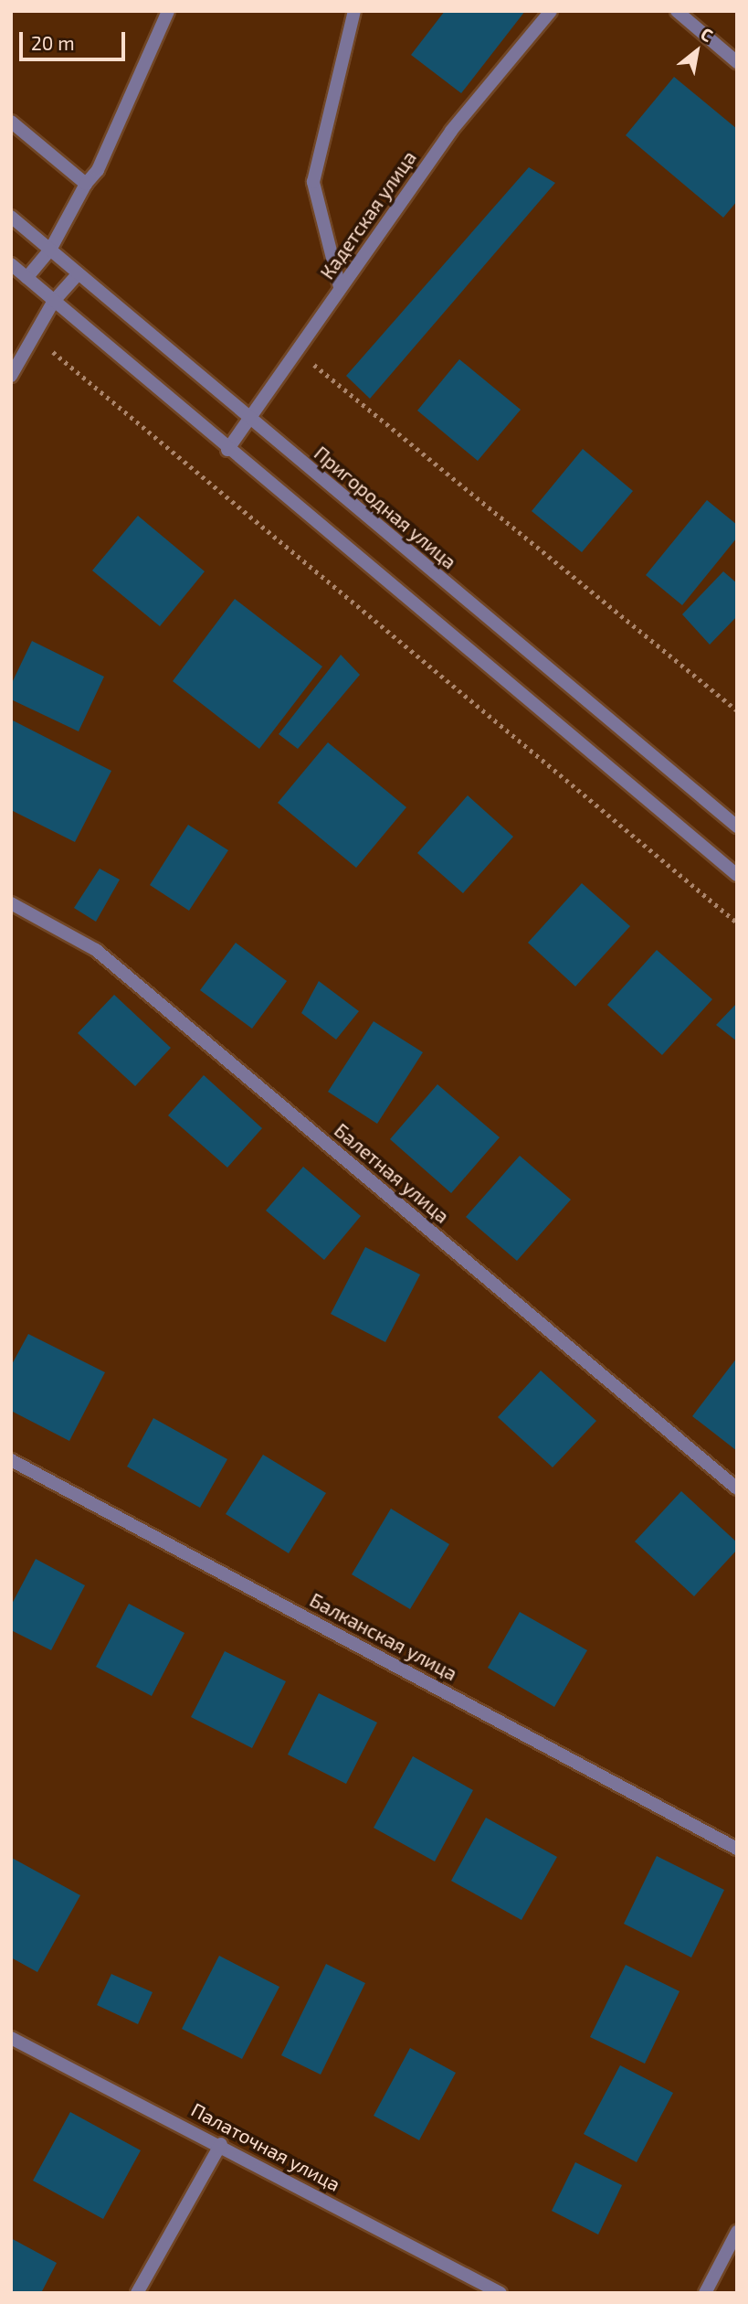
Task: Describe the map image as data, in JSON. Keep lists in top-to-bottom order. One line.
{"streets":{"street":["Кадетская улица","Пригородная улица","Балетная улица","Балканская улица","Палаточная улица"]},"crossings":[["Кадетская улица","Пригородная улица"]],"scale_bar":"20 m","north":"top right"}
